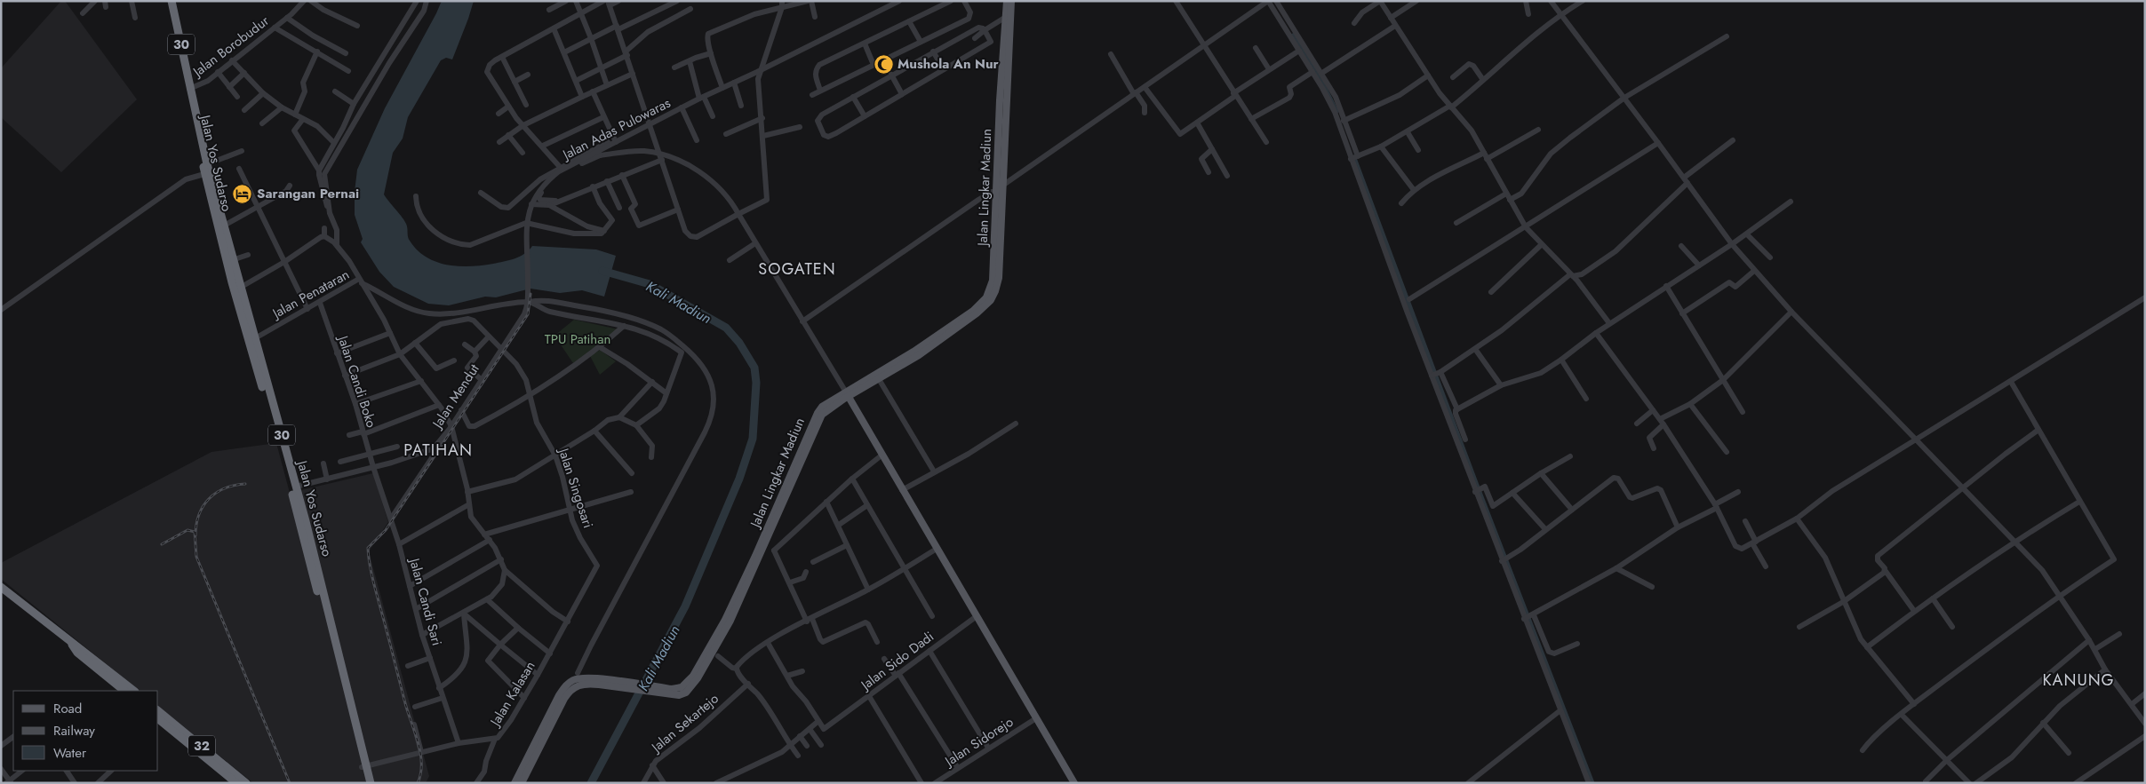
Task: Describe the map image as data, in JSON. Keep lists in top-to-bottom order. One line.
{"streets":{"highway":["30","Jalan Yos Sudarso","32"],"main road":["Jalan Lingkar Madiun"],"street":["Jalan Borobudur","Jalan Adas Pulowaras","Jalan Penataran","Jalan Candi Boko","Jalan Mendut","Jalan Singosari","Jalan Candi Sari","Jalan Sido Dadi","Jalan Kalasan","Jalan Sekartejo","Jalan Sidorejo"]},"crossings":[["Jalan Borobudur","Jalan Yos Sudarso"],["Jalan Adas Pulowaras","Jalan Mendut"],["Jalan Yos Sudarso","Jalan Penataran"],["Jalan Yos Sudarso","Jalan Mendut"],["Jalan Yos Sudarso","Jalan Kalasan"],["Jalan Penataran","Jalan Candi Boko"],["Jalan Penataran","Jalan Mendut"],["Jalan Candi Boko","Jalan Mendut"],["Jalan Candi Boko","Jalan Candi Sari"],["Jalan Mendut","Jalan Singosari"],["Jalan Mendut","Jalan Candi Sari"],["Jalan Singosari","Jalan Kalasan"],["Jalan Candi Sari","Jalan Kalasan"]],"districts":["SOGATEN","PATIHAN","KANUNG"],"water":["Kali Madiun"],"parks":["TPU Patihan"],"places":{"mosque":["Mushola An Nur"],"hotel":["Sarangan Pernai"]},"legend":["Road","Railway","Water"]}
